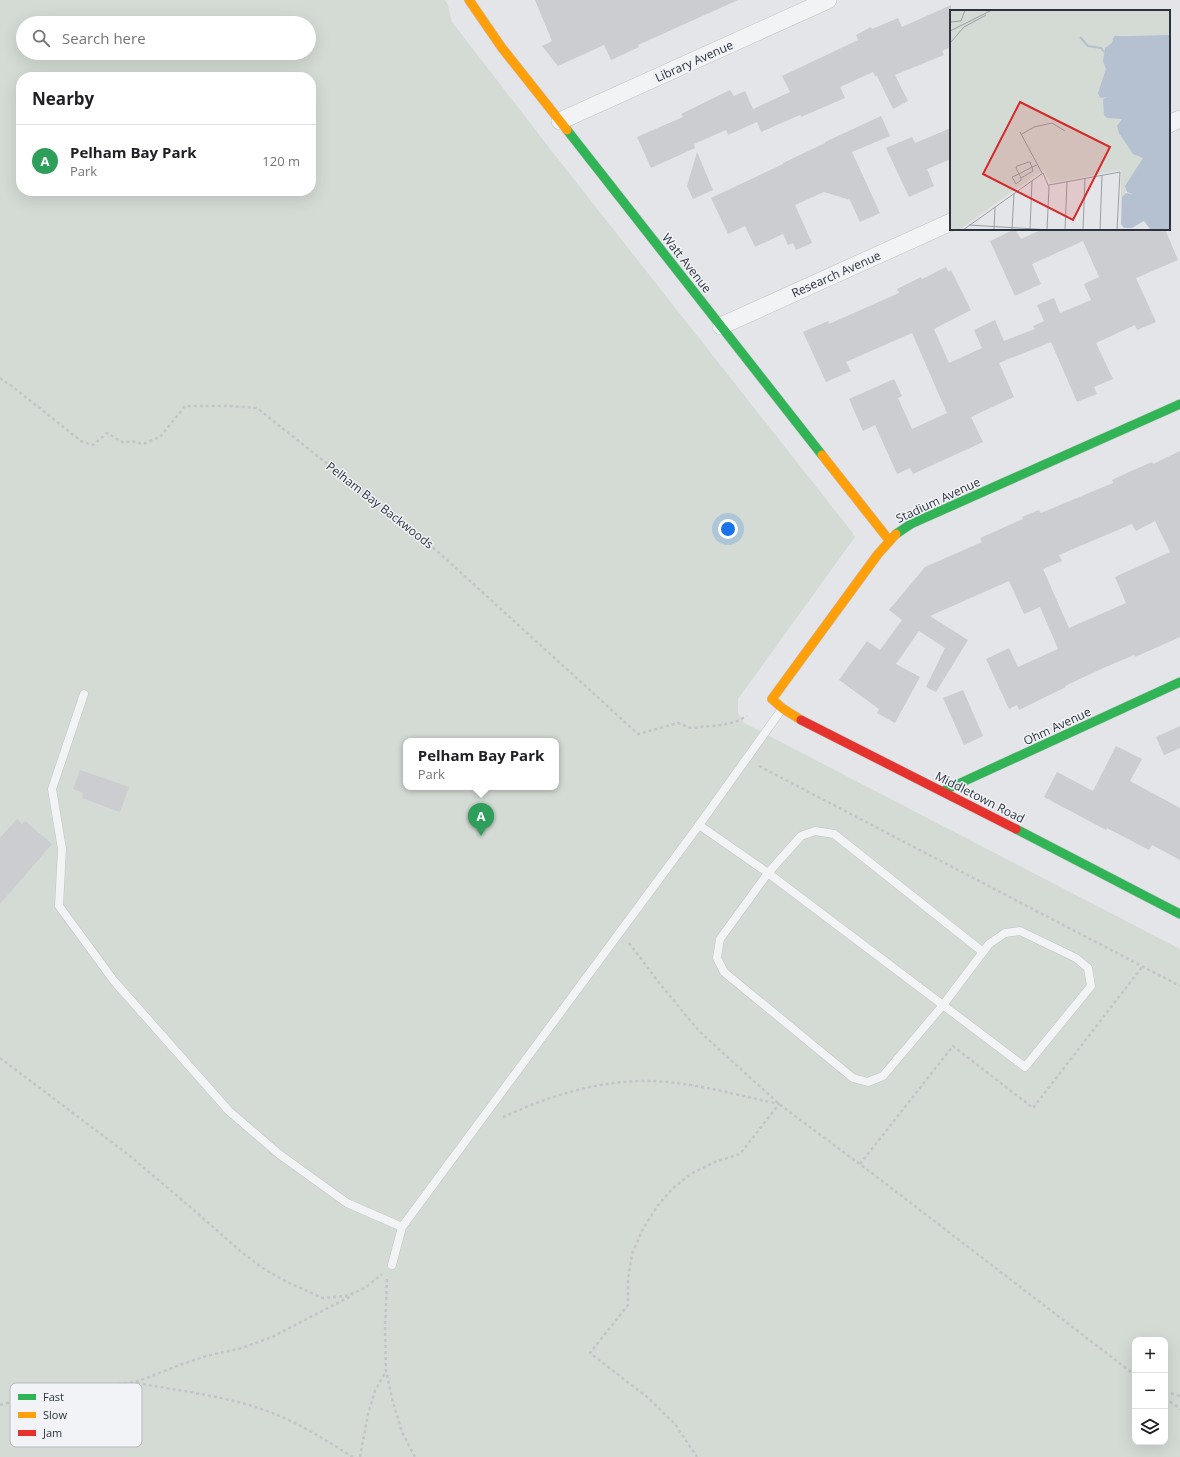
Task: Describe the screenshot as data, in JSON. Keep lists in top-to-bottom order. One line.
{"streets":{"street":["Library Avenue","Watt Avenue","Research Avenue","Stadium Avenue","Ohm Avenue","Middletown Road"],"path":["Pelham Bay Backwoods"]},"crossings":[["Library Avenue","Watt Avenue"],["Watt Avenue","Research Avenue"],["Watt Avenue","Stadium Avenue"],["Stadium Avenue","Middletown Road"],["Ohm Avenue","Middletown Road"]],"legend":["Fast","Slow","Jam"],"page":{"search":"Search here","heading":"Nearby","list":[{"mark":"A","name":"Pelham Bay Park","note":"Park","value":"120 m"}],"popup":["Pelham Bay Park","Park"],"pins":"A","map_buttons":["+","−"]}}
